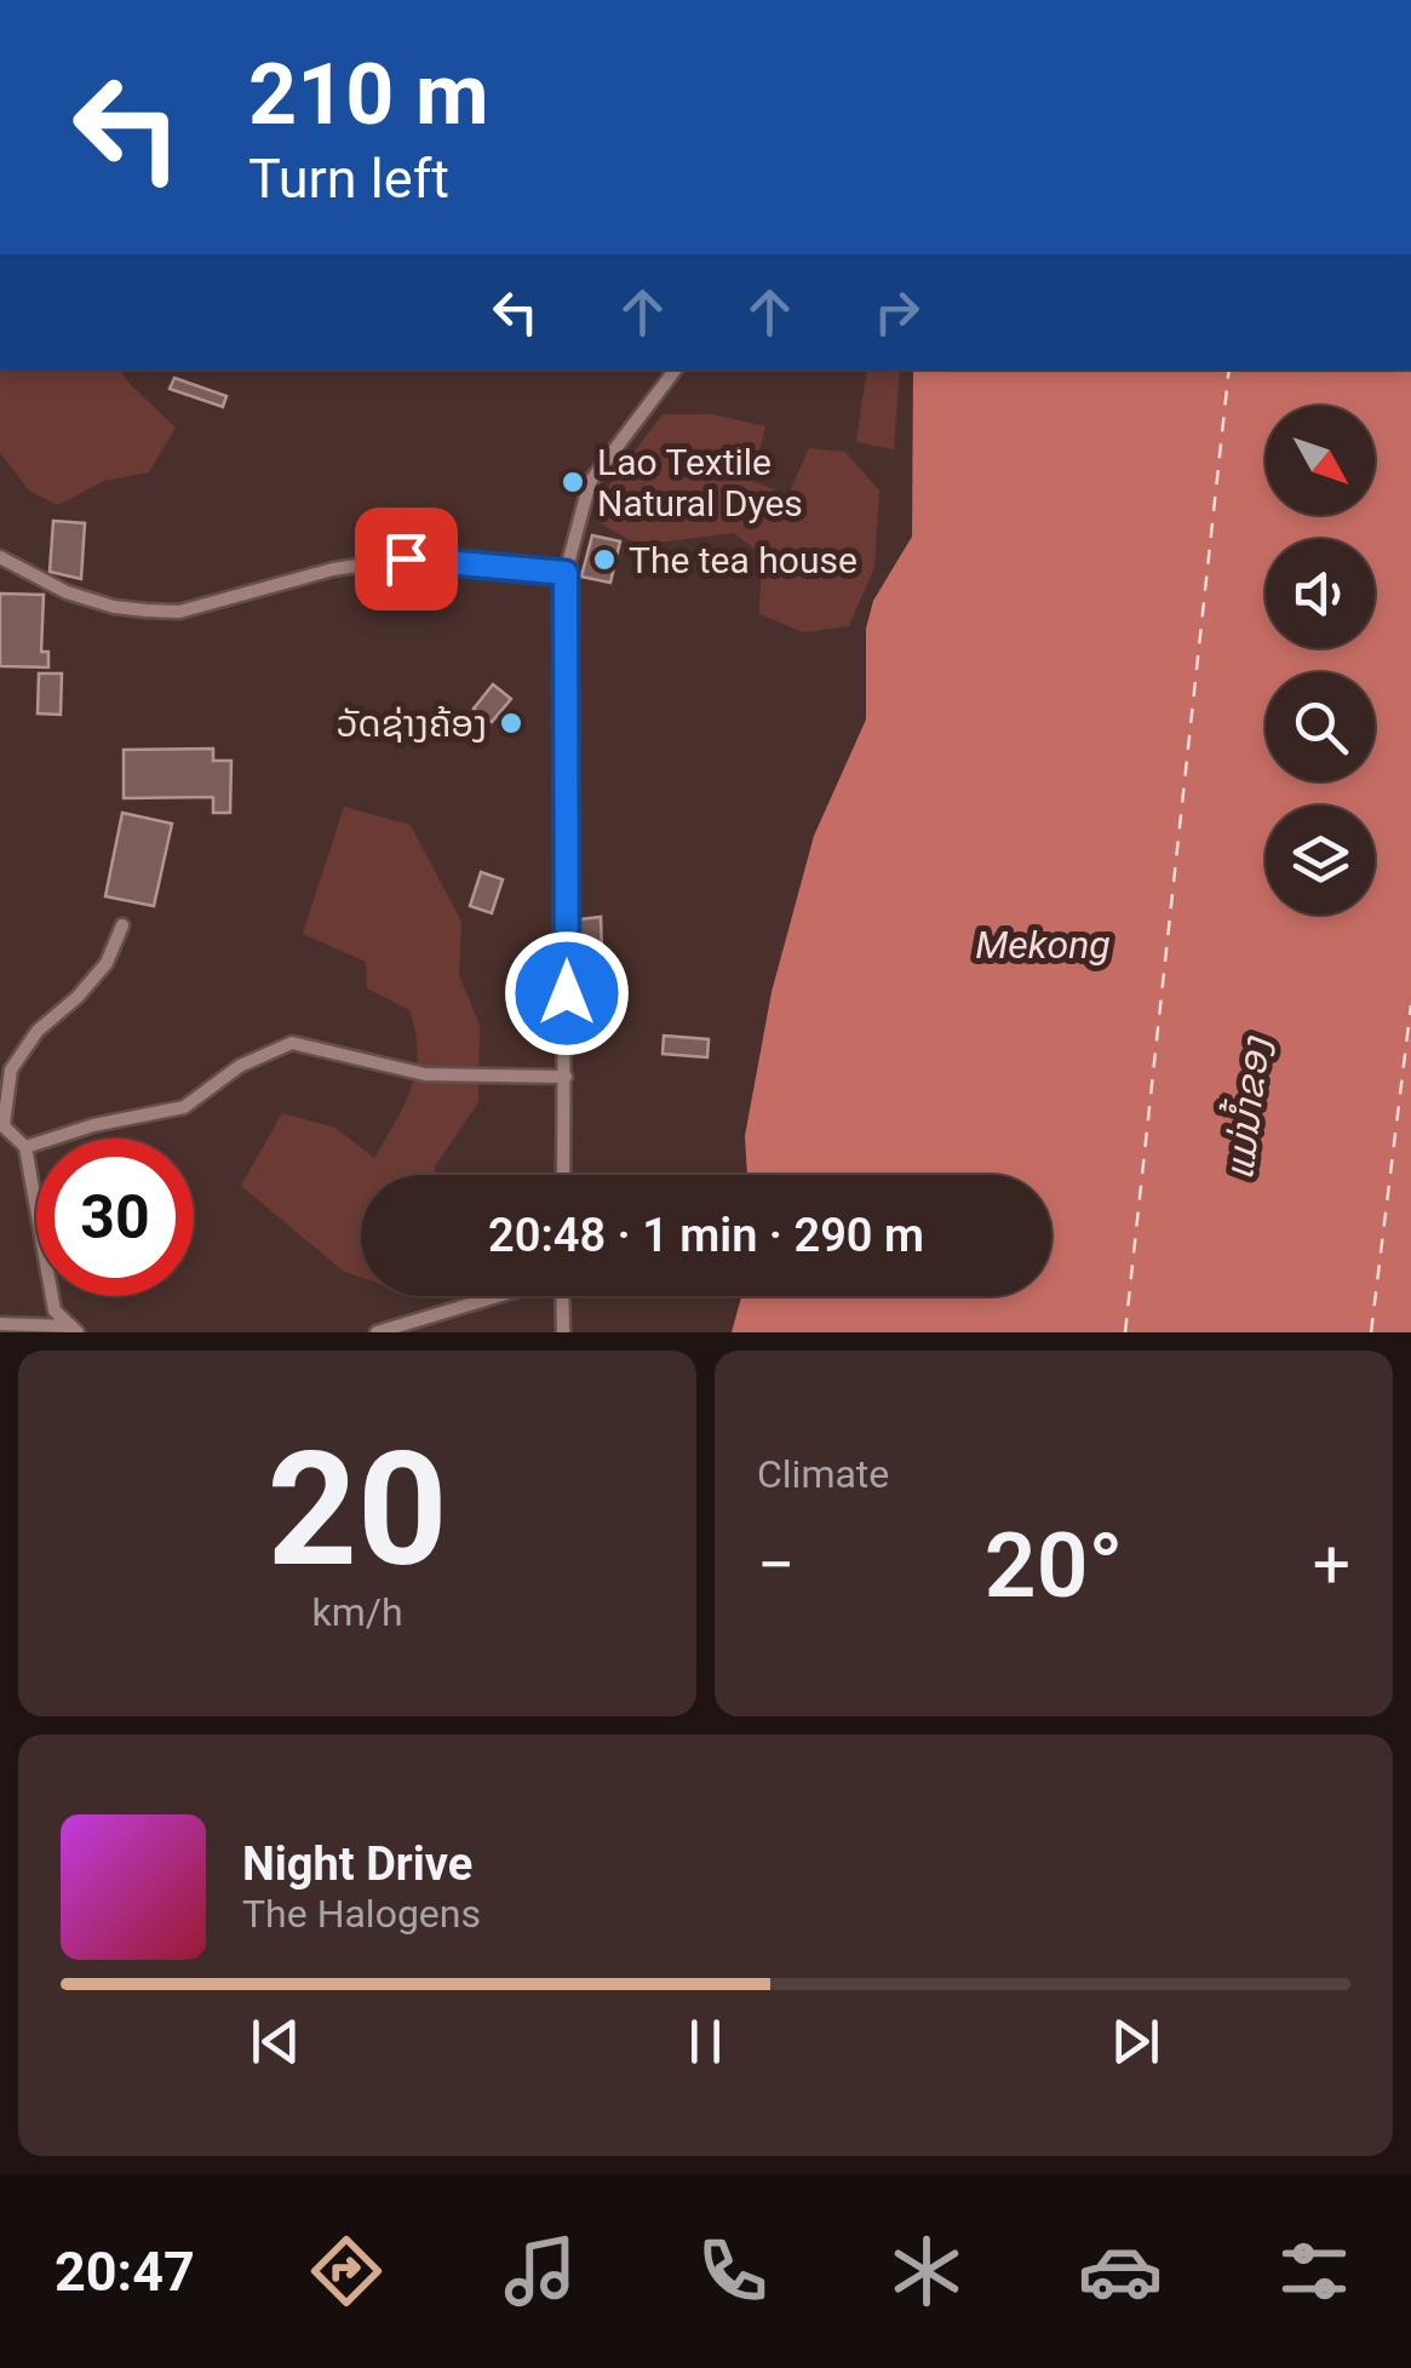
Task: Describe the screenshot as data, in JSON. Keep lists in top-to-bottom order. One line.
{"water":["Mekong","ແມ່ນ້ຳຂອງ"],"places":["Lao Textile Natural Dyes","The tea house","ວັດຊ່າງຄ້ອງ"],"north":"bottom right","page":{"turn":["210 m","Turn left"],"limit":"30","trip":"20:48 · 1 min · 290 m","tile":[["20","km/h"],"Climate"],"heat":["−","20°","+"],"song":["Night Drive","The Halogens"],"tabs":"20:47"}}
